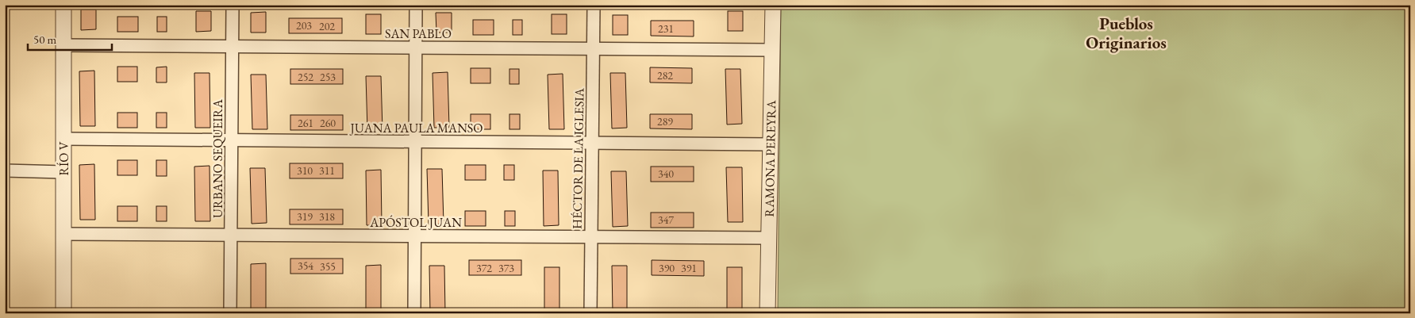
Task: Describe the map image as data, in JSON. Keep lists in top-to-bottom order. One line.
{"streets":{"street":["SAN PABLO","JUANA PAULA MANSO","RÍO V","URBANO SEQUEIRA","HÉCTOR DE LA IGLESIA","RAMONA PEREYRA","APÓSTOL JUAN"]},"crossings":[["SAN PABLO","RÍO V"],["SAN PABLO","URBANO SEQUEIRA"],["SAN PABLO","HÉCTOR DE LA IGLESIA"],["SAN PABLO","RAMONA PEREYRA"],["JUANA PAULA MANSO","RÍO V"],["JUANA PAULA MANSO","URBANO SEQUEIRA"],["JUANA PAULA MANSO","HÉCTOR DE LA IGLESIA"],["JUANA PAULA MANSO","RAMONA PEREYRA"],["RÍO V","APÓSTOL JUAN"],["URBANO SEQUEIRA","APÓSTOL JUAN"],["HÉCTOR DE LA IGLESIA","APÓSTOL JUAN"],["RAMONA PEREYRA","APÓSTOL JUAN"]],"districts":["Pueblos Originarios"],"house_numbers":["203","202","231","282","252","253","289","261","260","310","311","340","319","318","347","354","355","372","373","390","391"],"scale_bar":"50 m"}
